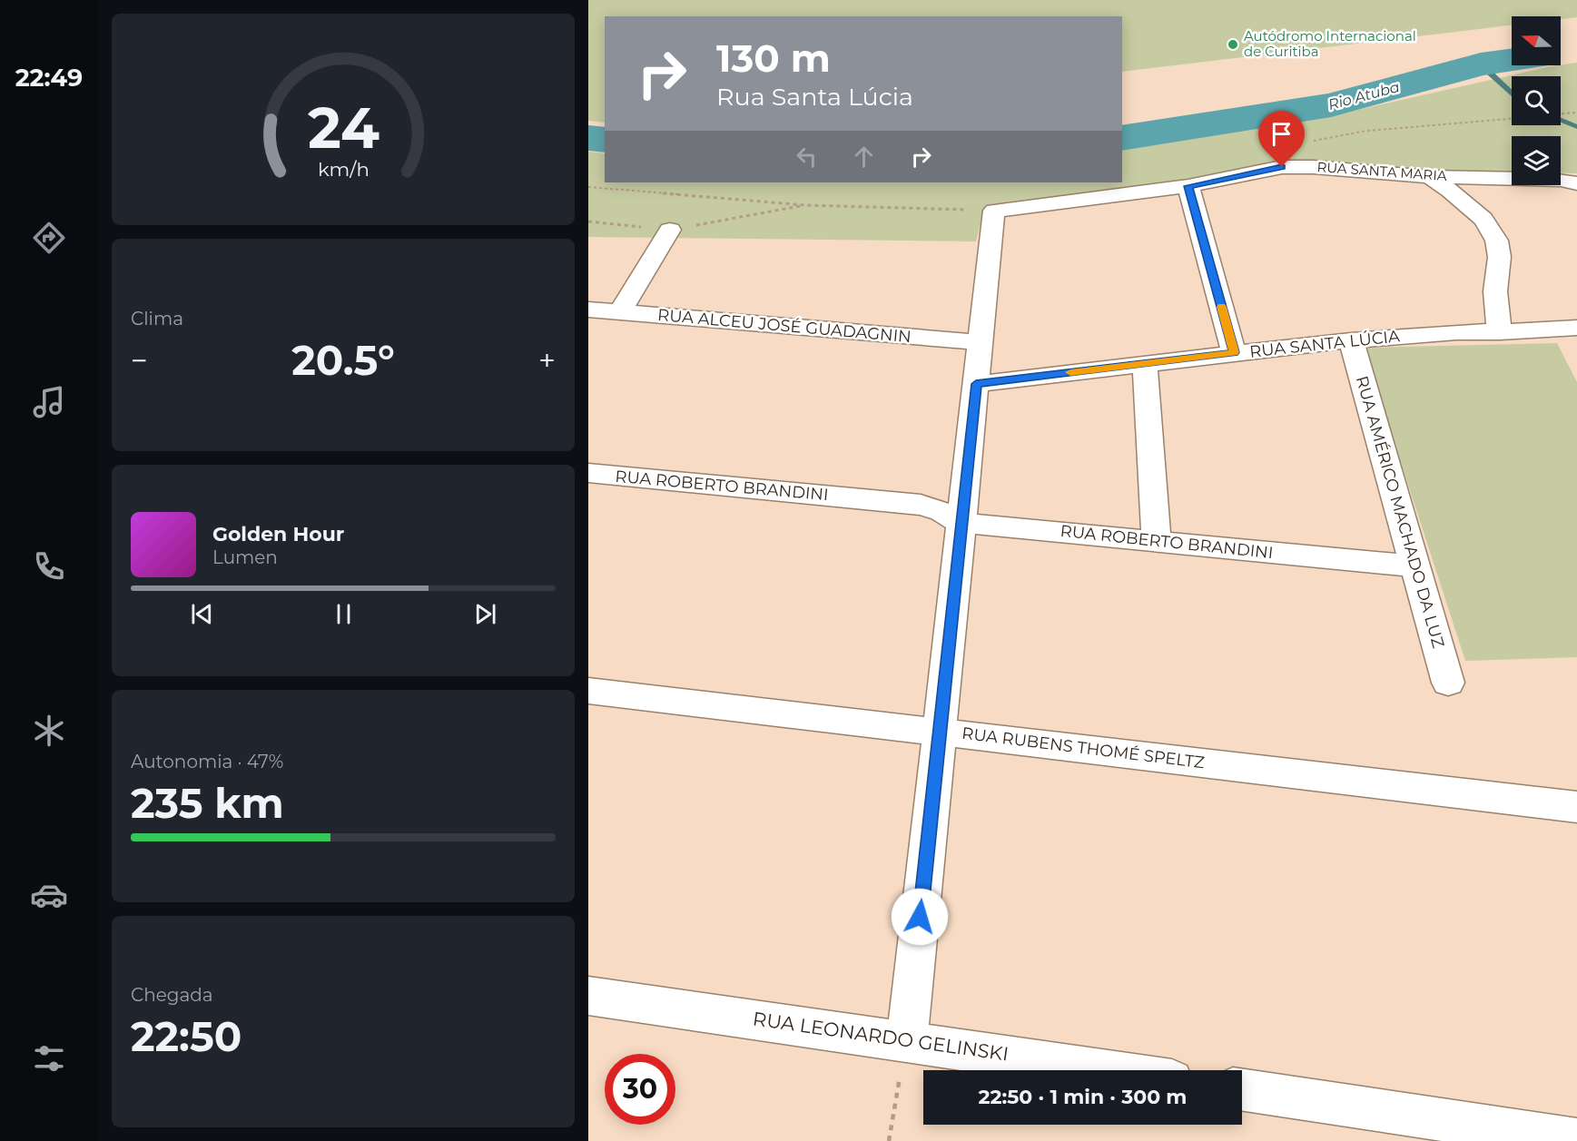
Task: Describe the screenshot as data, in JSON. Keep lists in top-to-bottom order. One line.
{"streets":{"street":["RUA SANTA MARIA","RUA ALCEU JOSÉ GUADAGNIN","RUA SANTA LÚCIA","RUA ROBERTO BRANDINI","RUA AMÉRICO MACHADO DA LUZ","RUA RUBENS THOMÉ SPELTZ","RUA LEONARDO GELINSKI"]},"crossings":[["RUA SANTA LÚCIA","RUA AMÉRICO MACHADO DA LUZ"],["RUA ROBERTO BRANDINI","RUA AMÉRICO MACHADO DA LUZ"]],"water":["Rio Atuba"],"places":["Autódromo Internacional de Curitiba"],"north":"left","page":{"tabs":"22:49","turn":["130 m","Rua Santa Lúcia"],"tile":["Clima",["Autonomia · 47%","235 km"],["Chegada","22:50"]],"heat":["−","20.5°","+"],"song":["Golden Hour","Lumen"],"limit":"30","trip":"22:50 · 1 min · 300 m","gauge":["24","km/h"]}}
